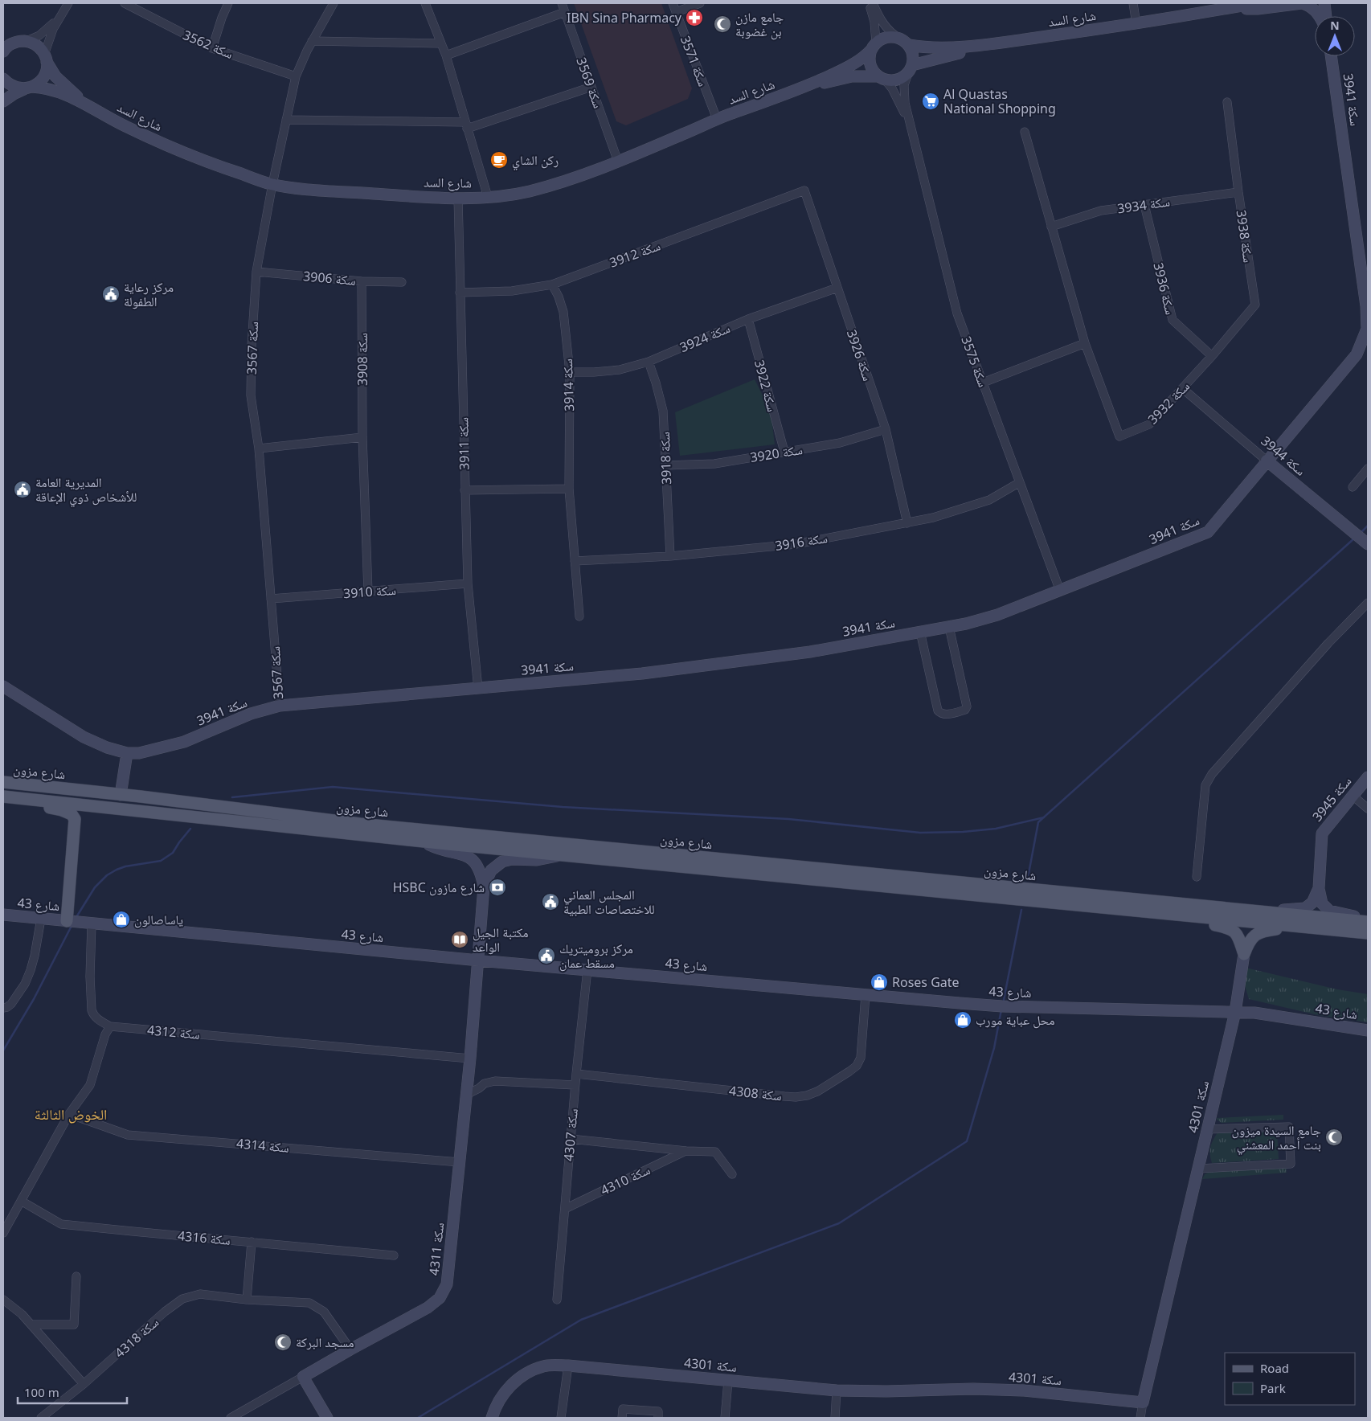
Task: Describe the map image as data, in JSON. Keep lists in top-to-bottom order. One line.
{"streets":{"main road":["شارع مزون"],"street":["شارع السد","سكة 3562","سكة 3571","سكة 3569","سكة 3941","سكة 3934","سكة 3938","سكة 3912","سكة 3906","سكة 3936","سكة 3924","سكة 3567","سكة 3926","سكة 3908","سكة 3575","سكة 3914","سكة 3922","سكة 3932","سكة 3911","سكة 3920","سكة 3944","سكة 3918","سكة 3916","سكة 3910","سكة 3945","شارع 43","سكة 4312","سكة 4308","سكة 4301","سكة 4307","سكة 4314","سكة 4310","سكة 4316","سكة 4311","سكة 4318"]},"crossings":[["شارع السد","سكة 3571"],["شارع السد","سكة 3569"],["شارع السد","سكة 3567"],["شارع السد","سكة 3575"],["شارع السد","سكة 3911"],["سكة 3562","سكة 3567"],["سكة 3941","سكة 3567"],["سكة 3941","سكة 3575"],["سكة 3941","سكة 3911"],["سكة 3941","سكة 3944"],["سكة 3934","سكة 3938"],["سكة 3934","سكة 3936"],["سكة 3934","سكة 3932"],["سكة 3938","سكة 3936"],["سكة 3938","سكة 3932"],["سكة 3912","سكة 3926"],["سكة 3912","سكة 3914"],["سكة 3912","سكة 3911"],["سكة 3906","سكة 3567"],["سكة 3906","سكة 3908"],["سكة 3936","سكة 3932"],["سكة 3924","سكة 3926"],["سكة 3924","سكة 3914"],["سكة 3924","سكة 3922"],["سكة 3924","سكة 3918"],["سكة 3567","سكة 3910"],["سكة 3926","سكة 3920"],["سكة 3926","سكة 3916"],["سكة 3908","سكة 3910"],["سكة 3575","سكة 3916"],["سكة 3914","سكة 3916"],["سكة 3922","سكة 3920"],["سكة 3932","سكة 3944"],["سكة 3911","سكة 3910"],["سكة 3920","سكة 3918"],["سكة 3918","سكة 3916"],["شارع 43","سكة 4308"],["شارع 43","سكة 4301"],["شارع 43","سكة 4307"],["شارع 43","سكة 4311"],["سكة 4312","سكة 4311"],["سكة 4308","سكة 4307"],["سكة 4307","سكة 4310"],["سكة 4314","سكة 4311"],["سكة 4311","سكة 4318"]],"districts":["الخوض الثالثة"],"places":{"pharmacy":["IBN Sina Pharmacy"],"mosque":["جامع مازن بن غضوبة","جامع السيدة ميزون بنت أحمد المعشني","مسجد البركة"],"supermarket":["Al Quastas National Shopping"],"cafe":["ركن الشاي"],"public building":["مركز رعاية الطفولة","المديرية العامة للأشخاص ذوي الإعاقة","المجلس العماني للاختصاصات الطبية","مركز بروميتريك مسقط عمان"],"bank":["HSBC شارع مازون"],"shop":["ياساصالون","Roses Gate","محل عباية مورب"],"library":["مكتبة الجيل الواعد"]},"legend":["Road","Park"],"scale_bar":"100 m","north":"top"}
